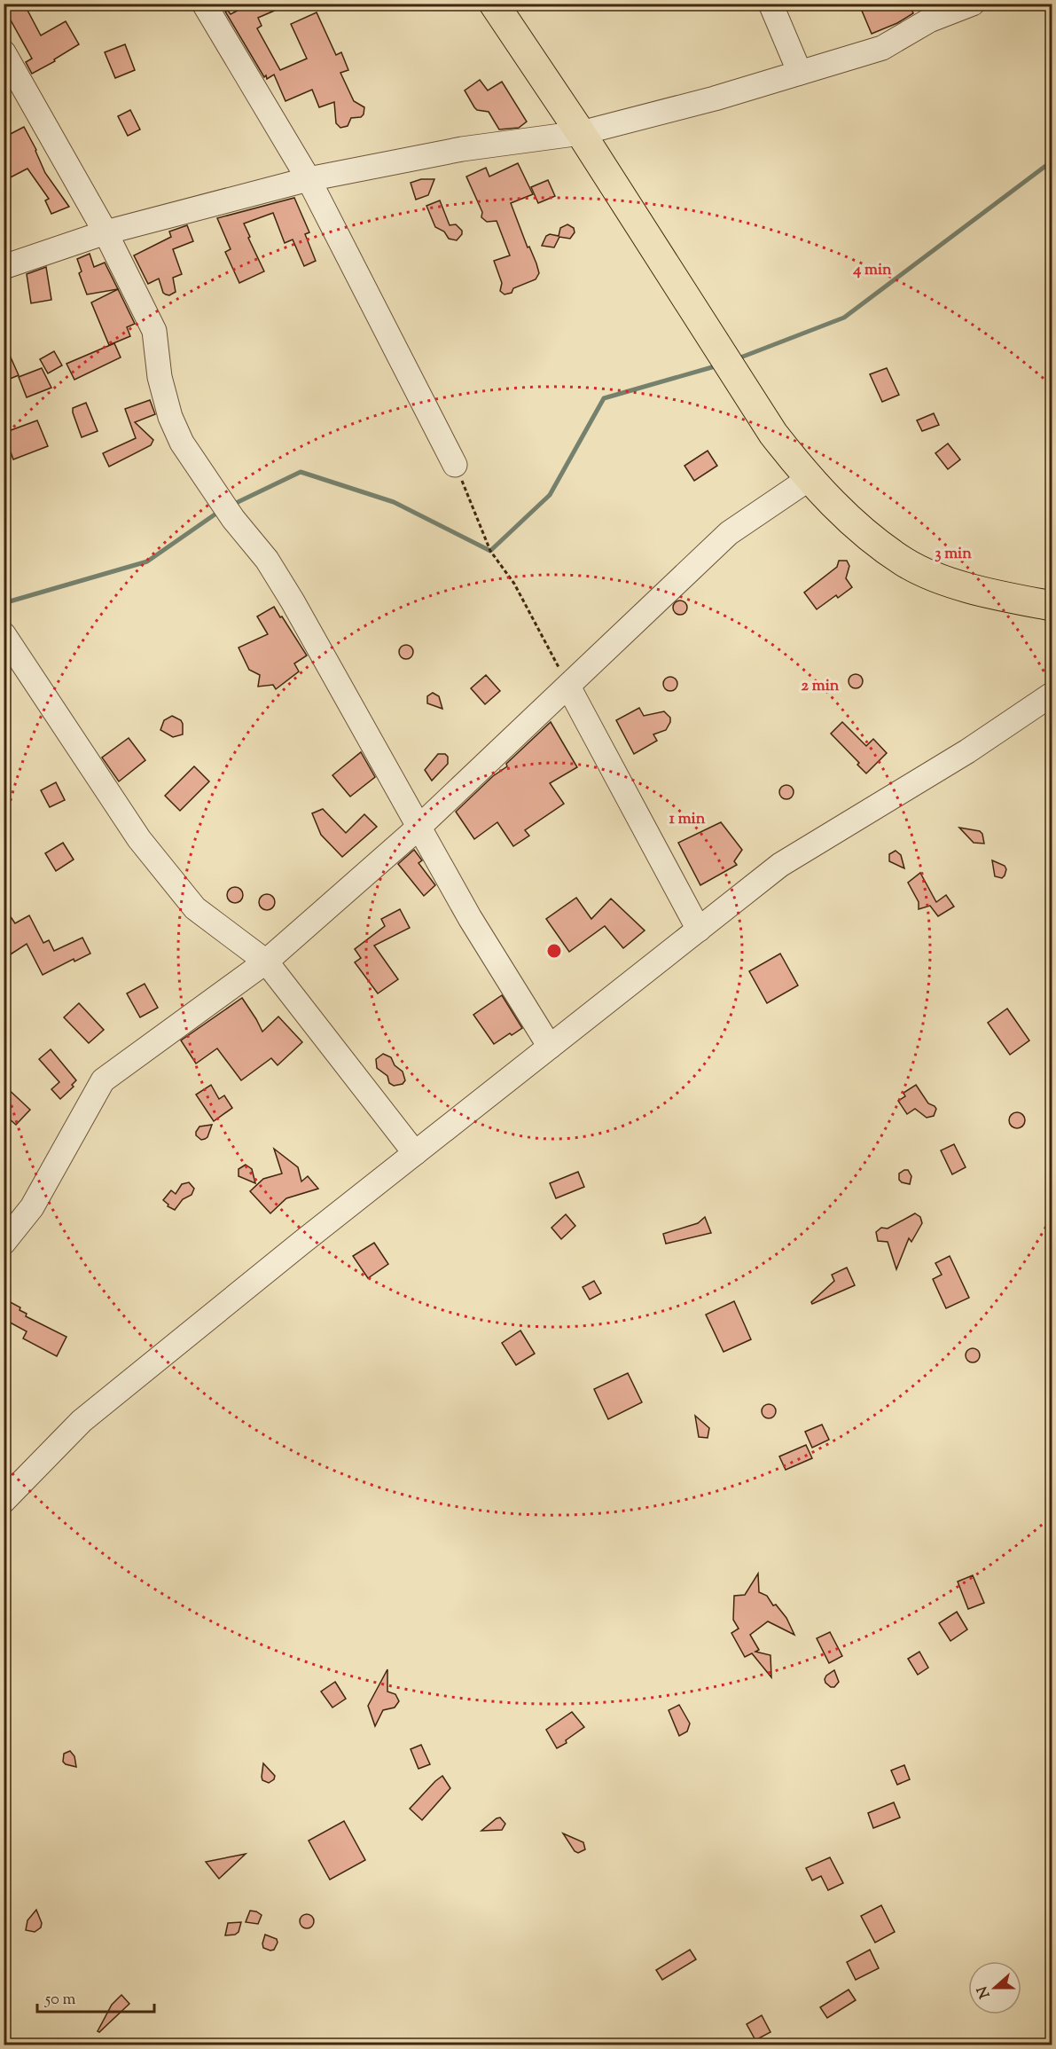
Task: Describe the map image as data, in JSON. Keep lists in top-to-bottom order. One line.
{"scale_bar":"50 m","north":"left","rings":["4 min","3 min","2 min","1 min"]}
